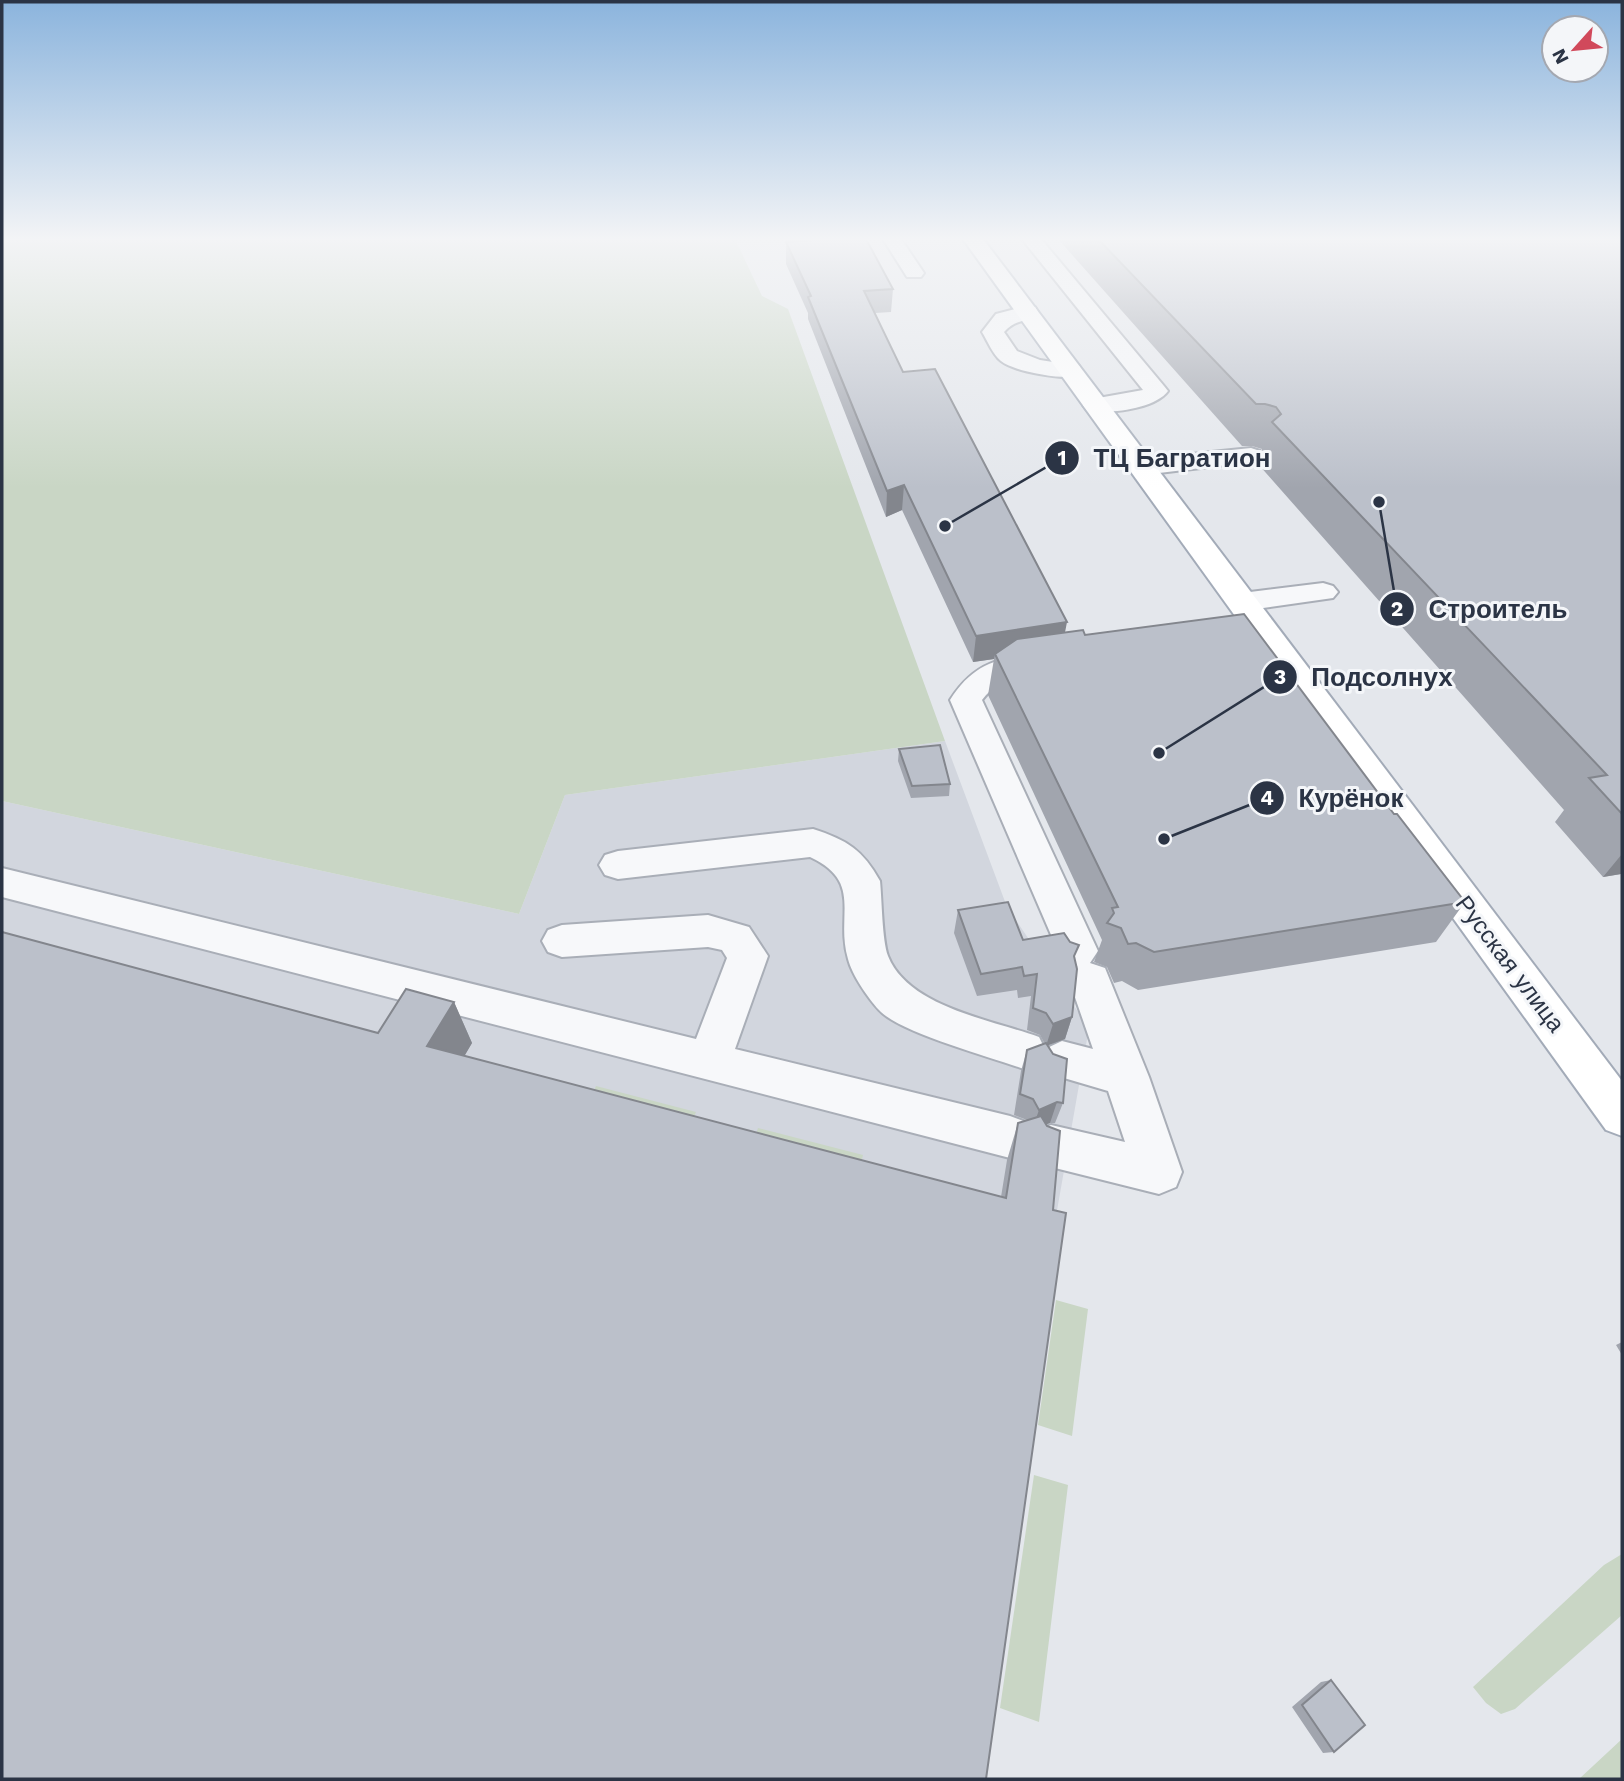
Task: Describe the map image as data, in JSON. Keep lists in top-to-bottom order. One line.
{"streets":{"main road":["Русская улица"]},"places":["Строитель","ТЦ Багратион","Подсолнух","Курёнок"],"north":"bottom left"}
